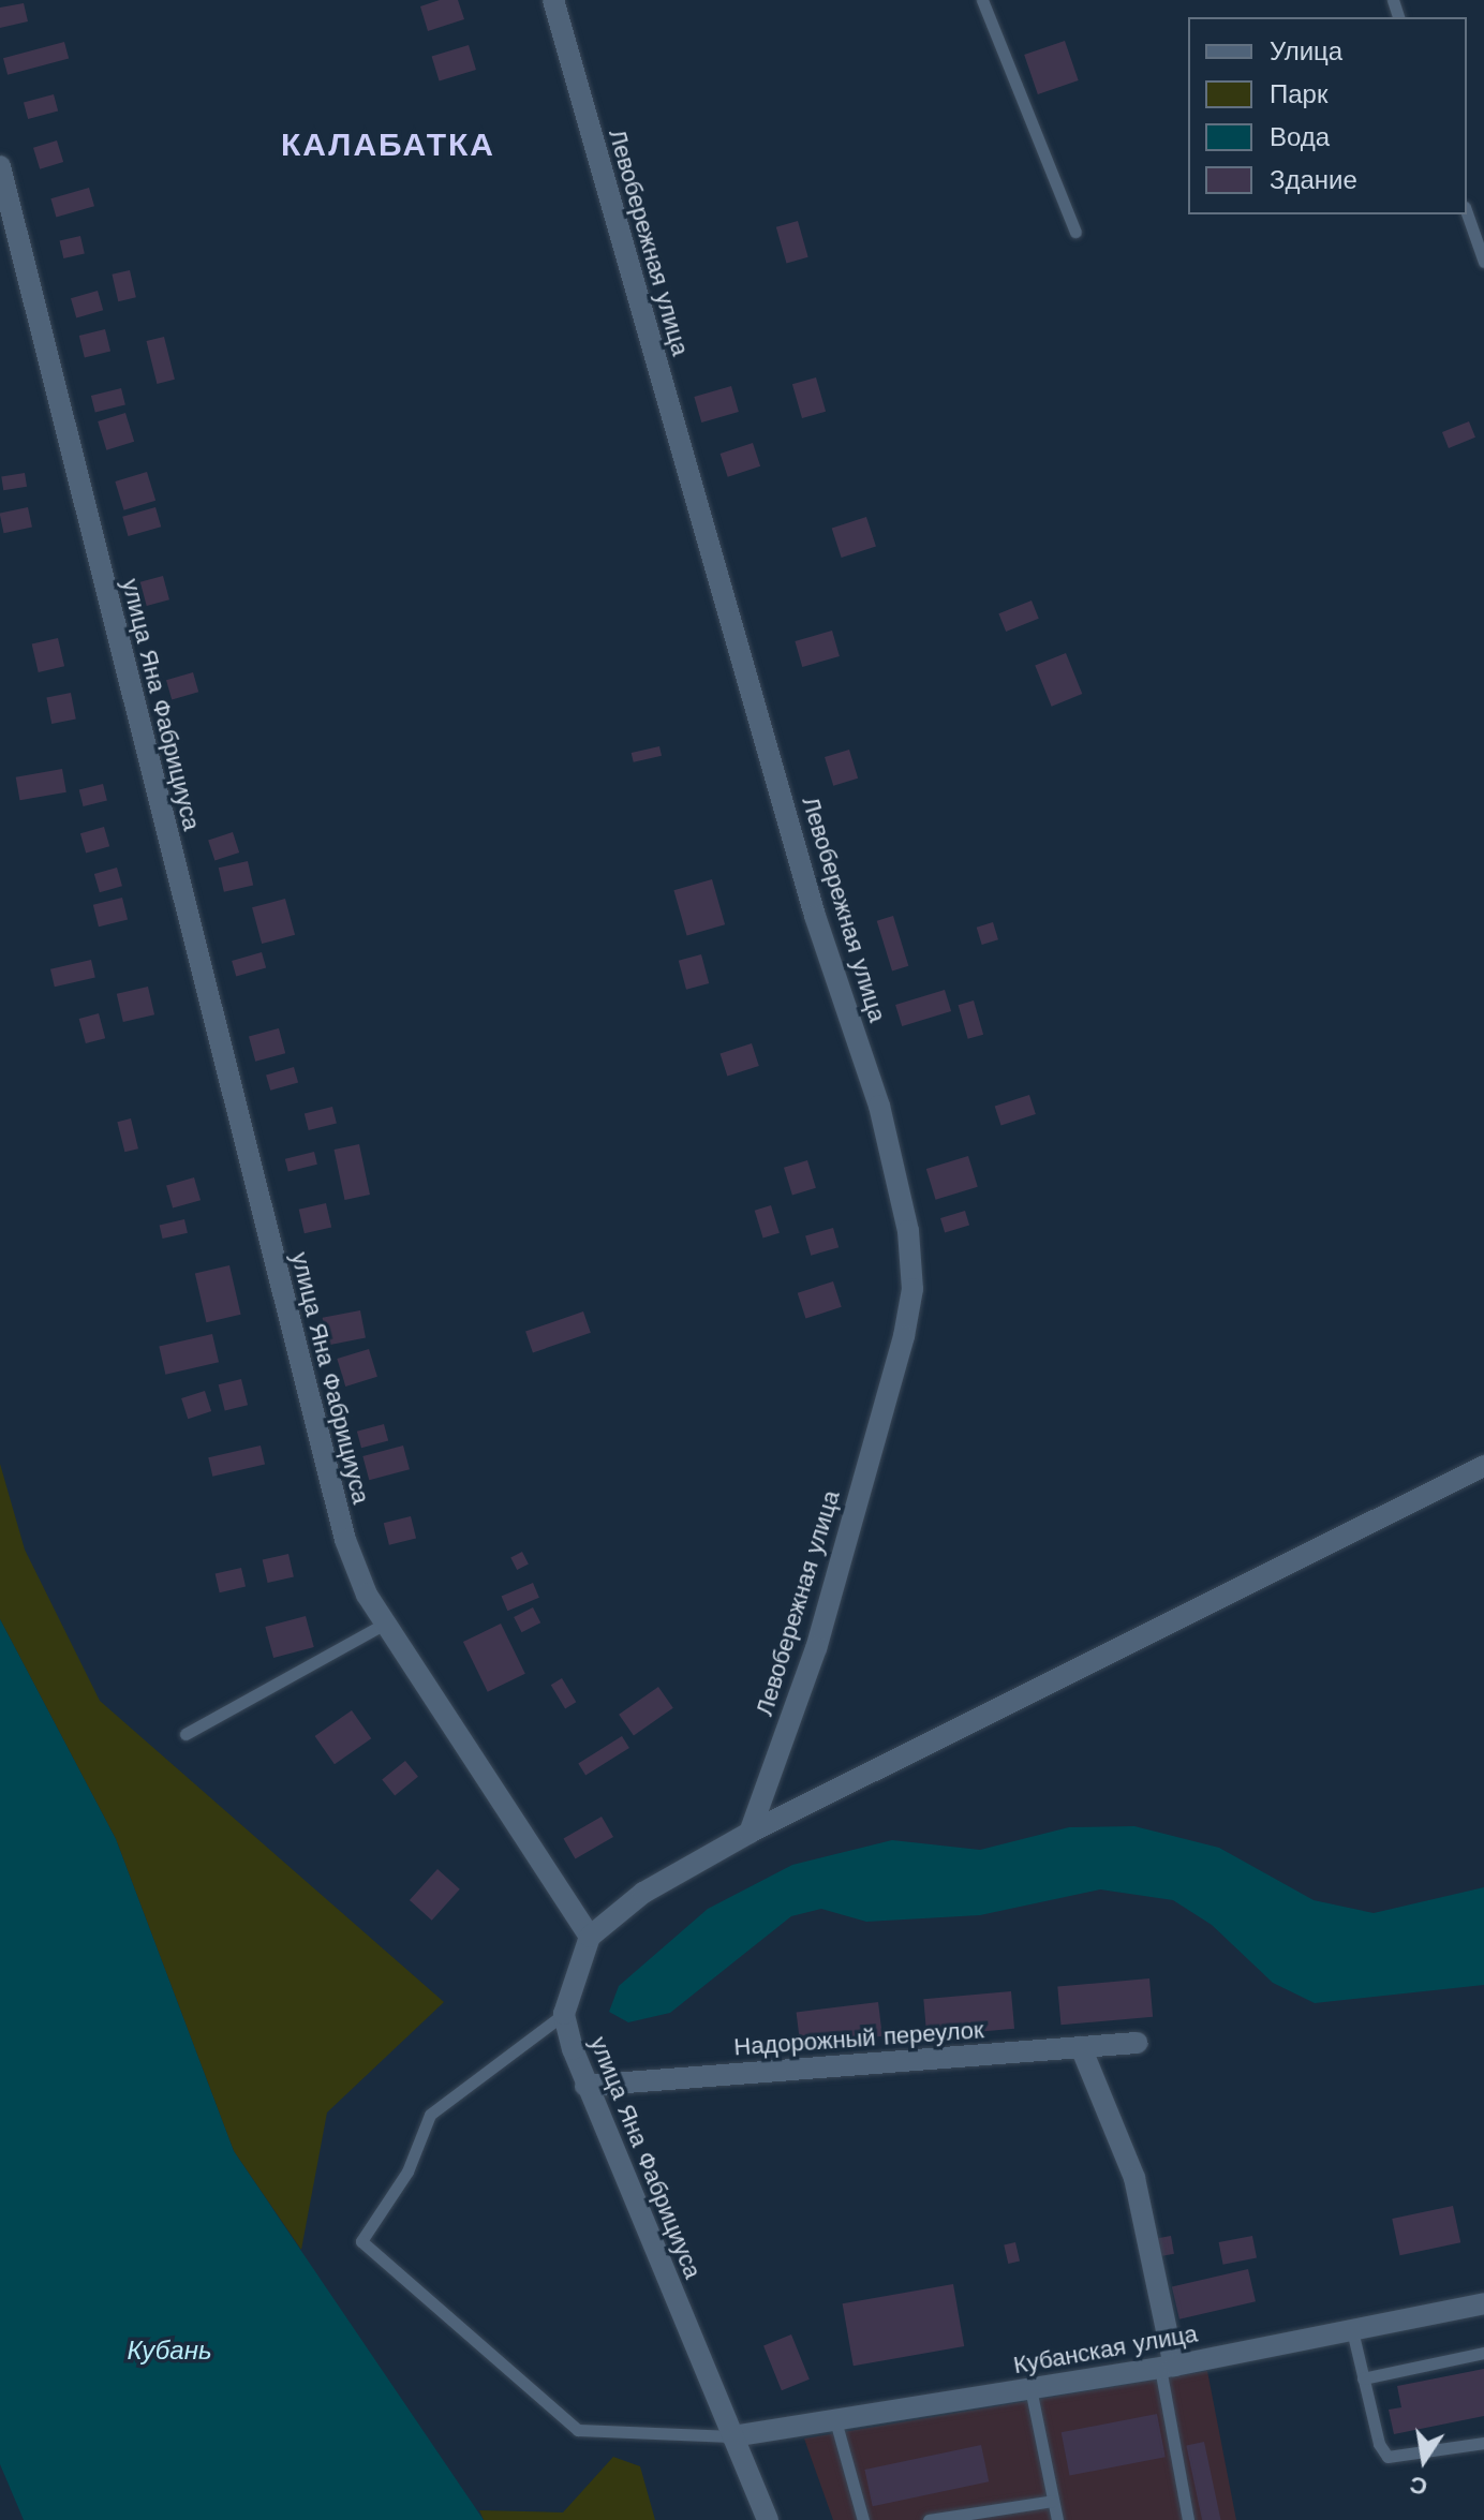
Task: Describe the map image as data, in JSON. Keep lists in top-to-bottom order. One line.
{"streets":{"street":["Левобережная улица","улица Яна Фабрициуса","Надорожный переулок","Кубанская улица"]},"crossings":[["улица Яна Фабрициуса","Надорожный переулок"],["улица Яна Фабрициуса","Кубанская улица"]],"districts":["КАЛАБАТКА"],"water":["Кубань"],"legend":["Улица","Парк","Вода","Здание"],"north":"bottom"}
